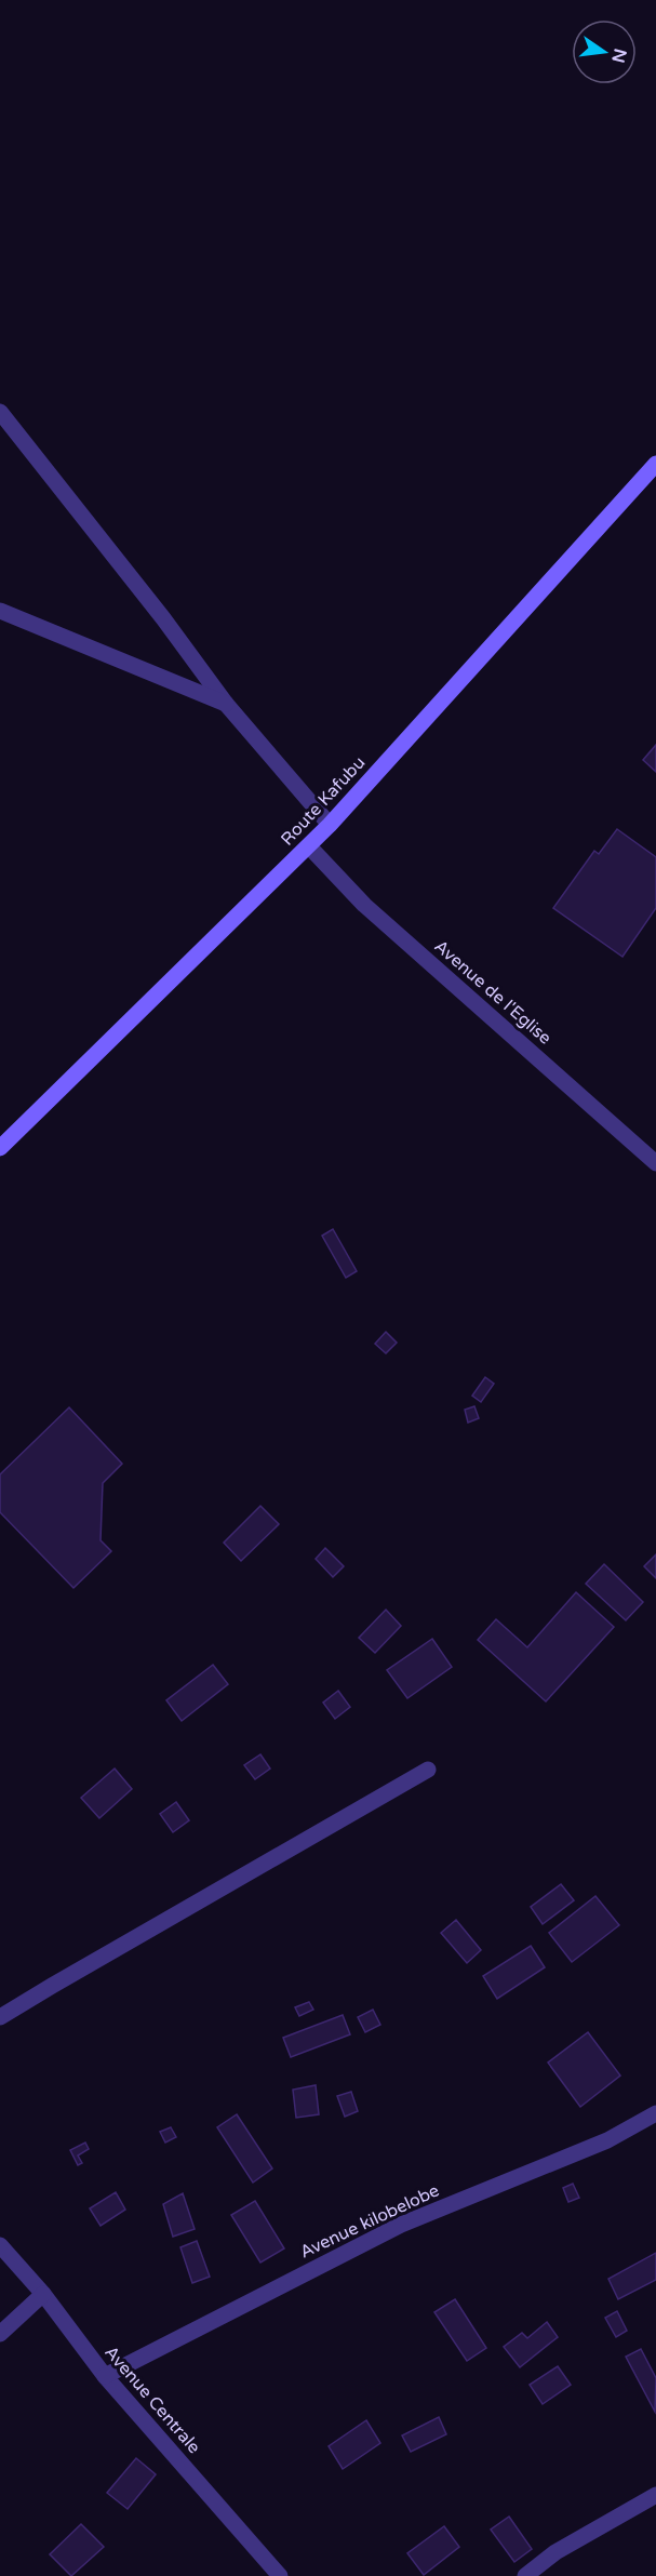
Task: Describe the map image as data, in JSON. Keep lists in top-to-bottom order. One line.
{"streets":{"main road":["Route Kafubu"],"street":["Avenue de l'Eglise","Avenue kilobelobe","Avenue Centrale"]},"crossings":[["Route Kafubu","Avenue de l'Eglise"],["Avenue kilobelobe","Avenue Centrale"]],"north":"right"}
